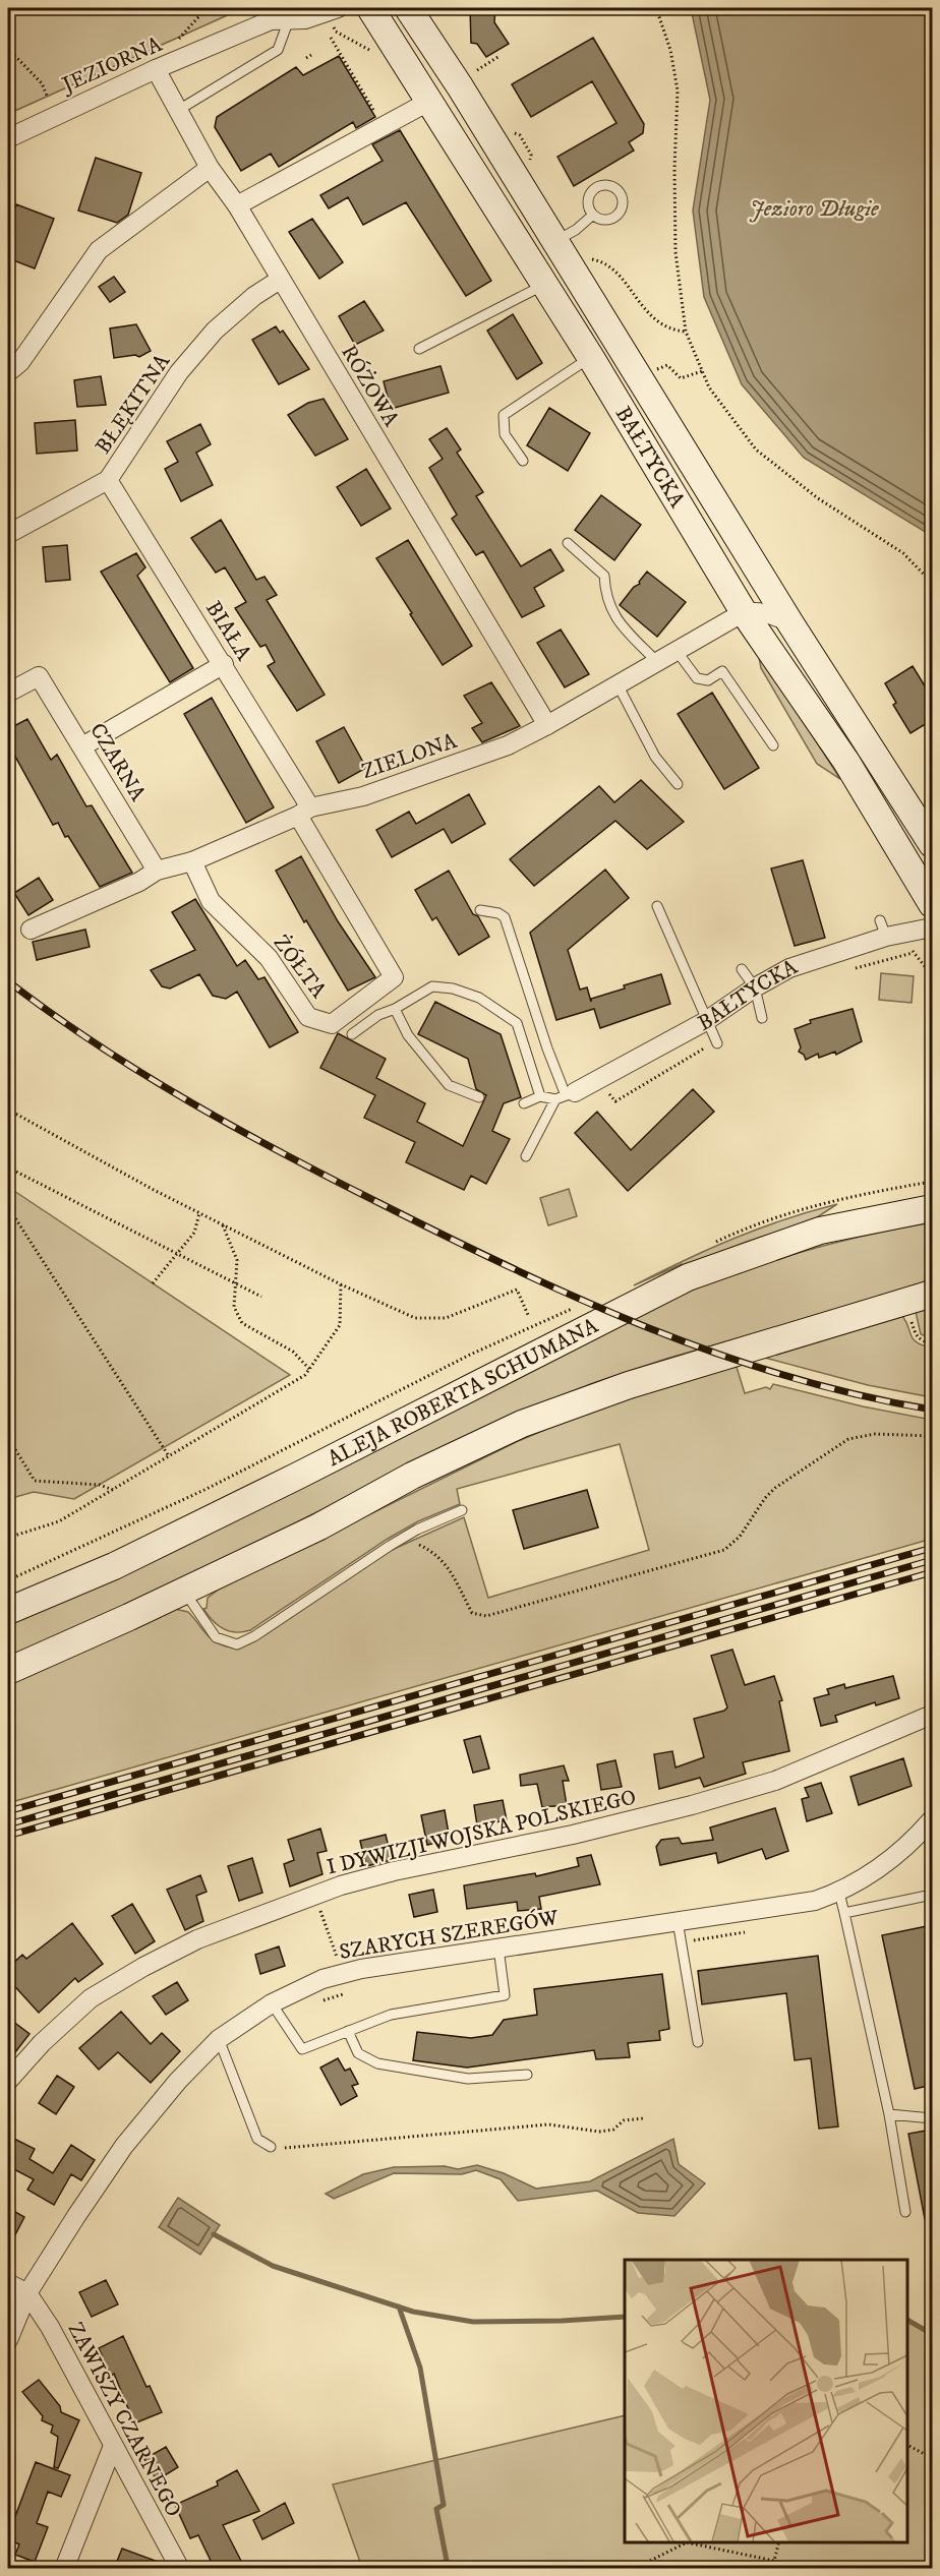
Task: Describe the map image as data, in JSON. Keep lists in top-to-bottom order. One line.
{"streets":{"main road":["BAŁTYCKA","ALEJA ROBERTA SCHUMANA"],"street":["JEZIORNA","RÓŻOWA","BŁĘKITNA","BIAŁA","ZIELONA","CZARNA","ŻÓŁTA","I DYWIZJI WOJSKA POLSKIEGO","SZARYCH SZEREGÓW","ZAWISZY CZARNEGO"]},"crossings":[["JEZIORNA","RÓŻOWA"],["RÓŻOWA","BŁĘKITNA"],["RÓŻOWA","ZIELONA"],["BŁĘKITNA","BIAŁA"],["BAŁTYCKA","ZIELONA"],["BIAŁA","ZIELONA"],["BIAŁA","ŻÓŁTA"],["ZIELONA","CZARNA"],["ZIELONA","ŻÓŁTA"],["SZARYCH SZEREGÓW","ZAWISZY CZARNEGO"]],"water":["Jezioro Długie"]}
